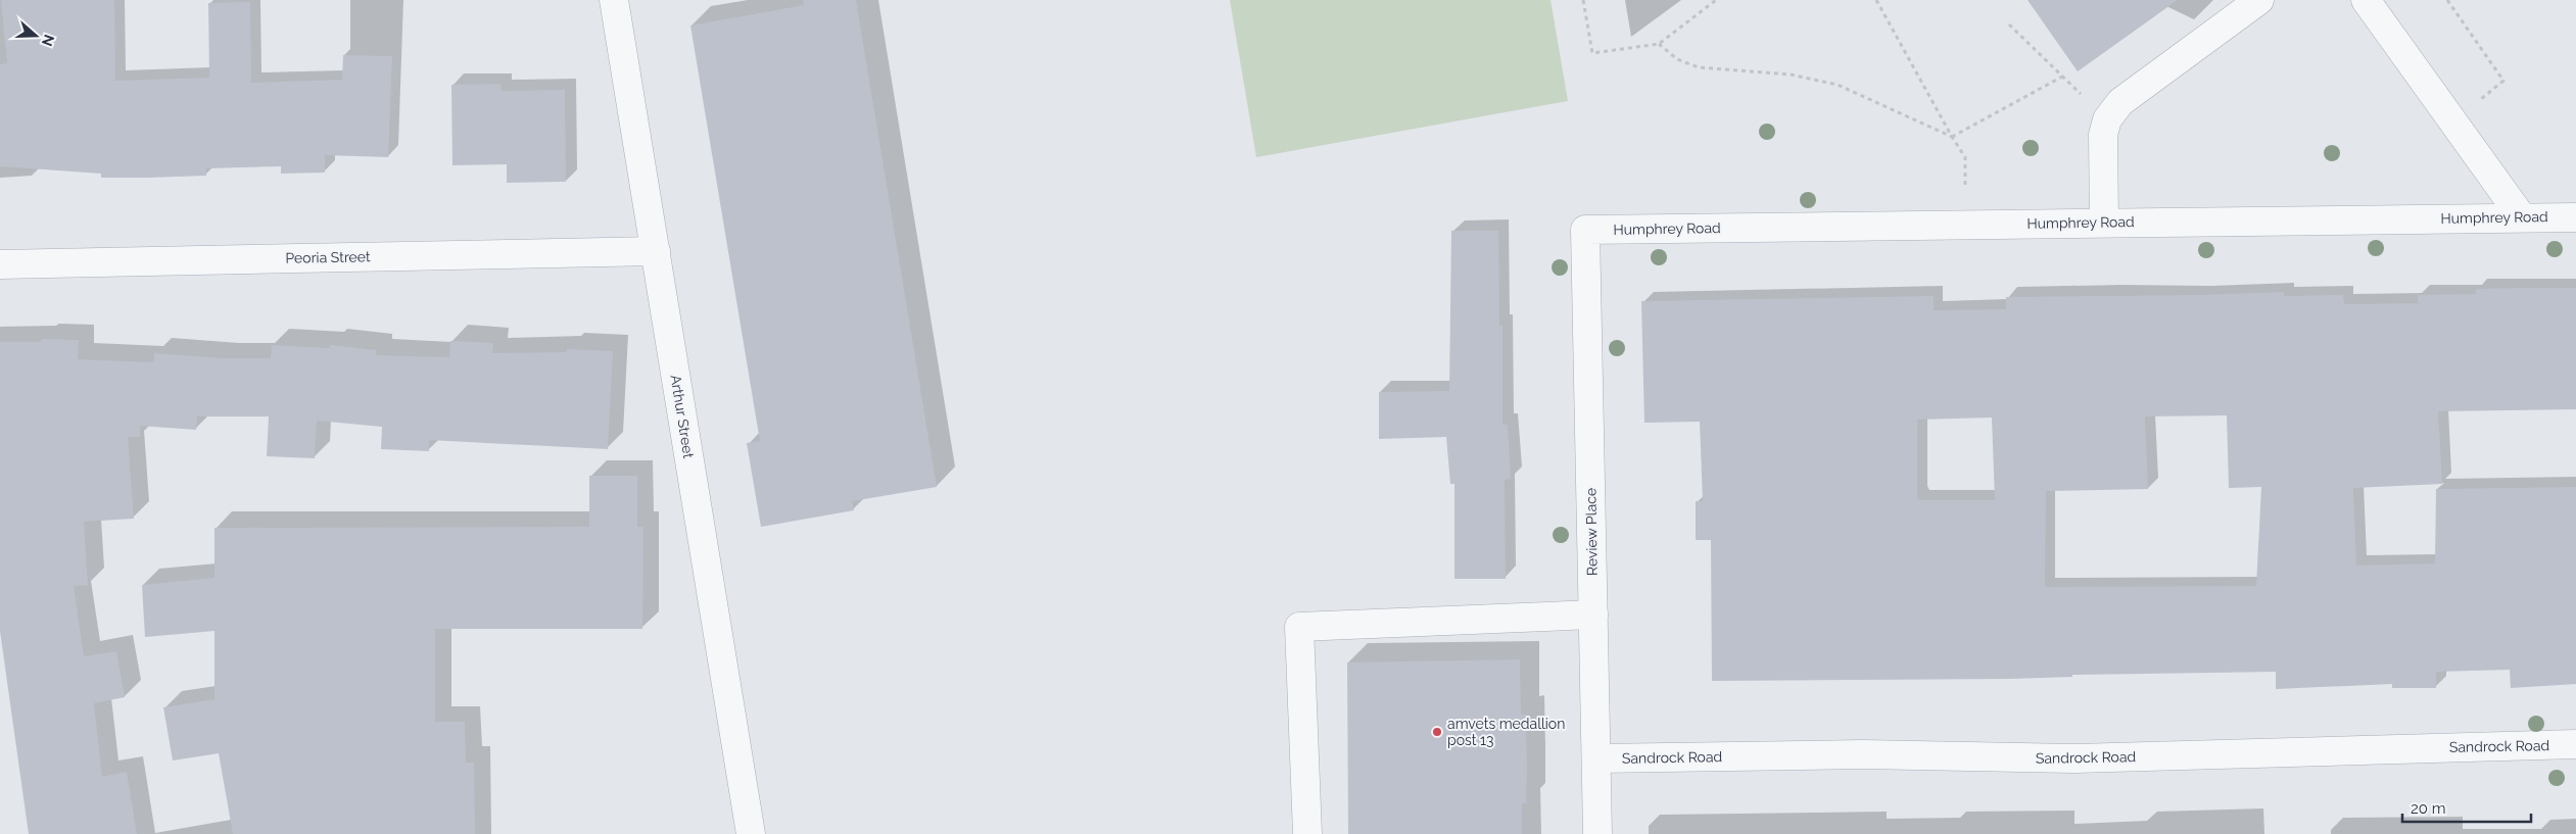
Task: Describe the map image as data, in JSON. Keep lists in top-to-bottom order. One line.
{"streets":{"street":["Humphrey Road","Peoria Street","Arthur Street","Review Place","Sandrock Road"]},"crossings":[["Humphrey Road","Review Place"],["Peoria Street","Arthur Street"],["Review Place","Sandrock Road"]],"places":["amvets medallion post 13"],"scale_bar":"20 m","north":"right"}
